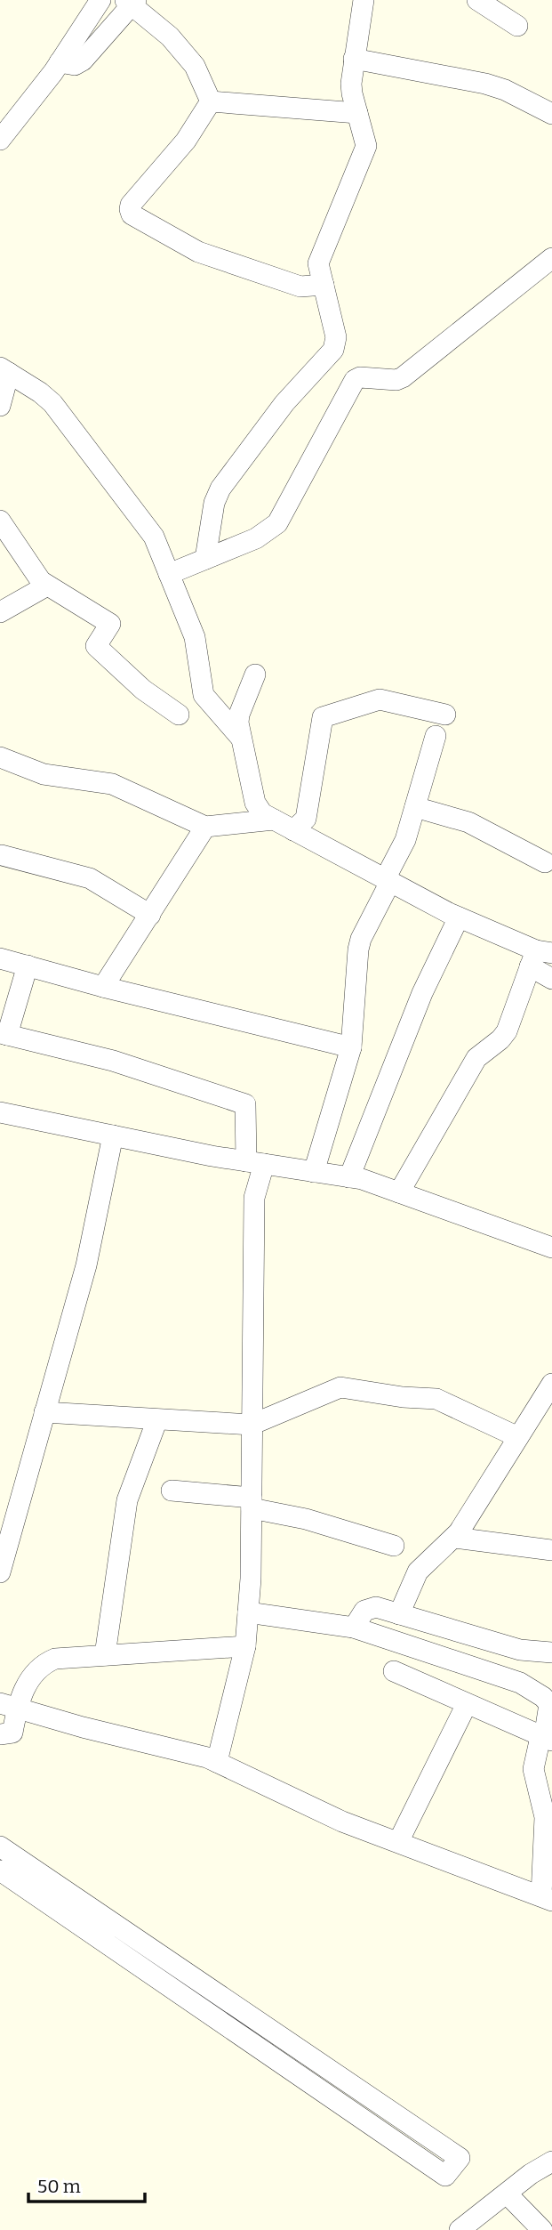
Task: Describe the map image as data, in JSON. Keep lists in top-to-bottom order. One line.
{"scale_bar":"50 m"}
